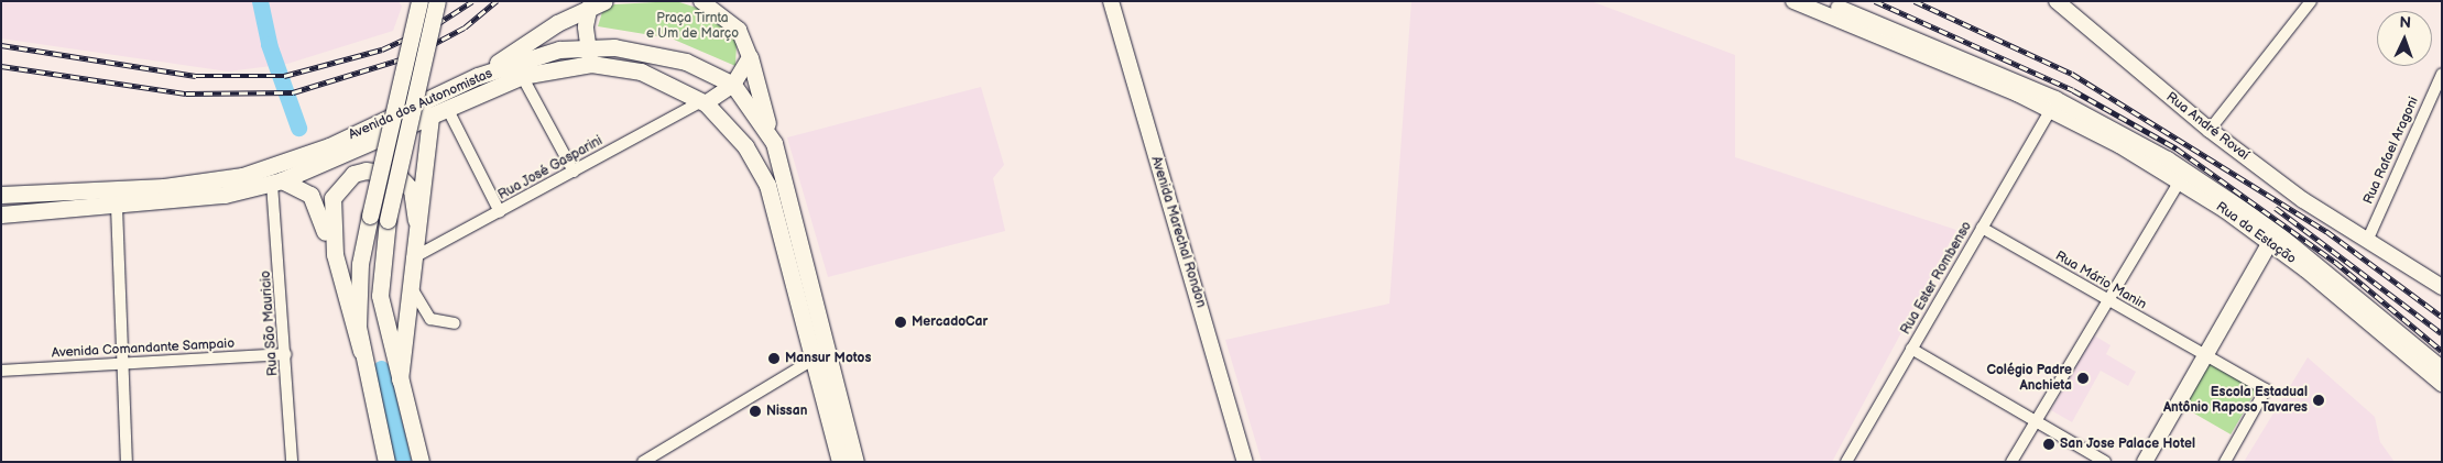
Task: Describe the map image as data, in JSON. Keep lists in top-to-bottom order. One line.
{"streets":{"main road":["Avenida dos Autonomistas","Rua André Rovaí","Avenida Marechal Rondon","Rua da Estação"],"street":["Rua Rafael Aragoni","Rua José Gasparini","Rua Ester Rombenso","Rua Mário Manin","Rua São Mauricio","Avenida Comandante Sampaio"]},"crossings":[["Avenida dos Autonomistas","Rua José Gasparini"],["Avenida dos Autonomistas","Rua São Mauricio"],["Rua André Rovaí","Rua Rafael Aragoni"],["Rua da Estação","Rua Ester Rombenso"],["Rua Ester Rombenso","Rua Mário Manin"],["Rua São Mauricio","Avenida Comandante Sampaio"]],"parks":["Praça Tirnta e Um de Março"],"places":["MercadoCar","Mansur Motos","Colégio Padre Anchieta","Escola Estadual Antônio Raposo Tavares","Nissan","San Jose Palace Hotel"],"north":"top"}
